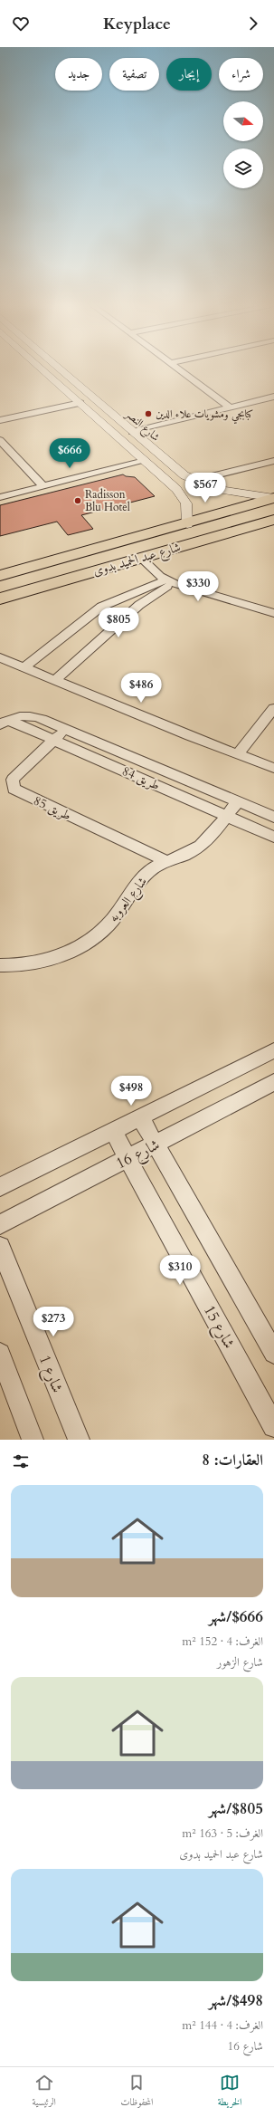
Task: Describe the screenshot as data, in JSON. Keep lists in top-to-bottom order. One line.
{"streets":{"main road":["شارع عبد الحميد بدوى"],"street":["شارع النصر","طريق 84","طريق 85","شارع العروبه","شارع 16","شارع 15","شارع 1"]},"crossings":[["شارع النصر","شارع عبد الحميد بدوى"],["طريق 84","طريق 85"],["طريق 84","شارع العروبه"],["طريق 85","شارع العروبه"],["شارع 16","شارع 15"]],"places":["كبابجي ومشويات علاء الدين","Radisson Blu Hotel"],"north":"right","page":{"header":"Keyplace","chip":["شراء","إيجار","تصفية","جديد"],"price":["$666","$567","$330","$805","$486","$498","$310","$273"],"heading":"العقارات: 8","list":[{"name":"$666/شهر","note":"الغرف: 4 · 152 m² · شارع الزهور"},{"name":"$805/شهر","note":"الغرف: 5 · 163 m² · شارع عبد الحميد بدوى"},{"name":"$498/شهر","note":"الغرف: 4 · 144 m² · شارع 16"}],"tabs":["الخريطة","المحفوظات","الرئيسية"]}}
